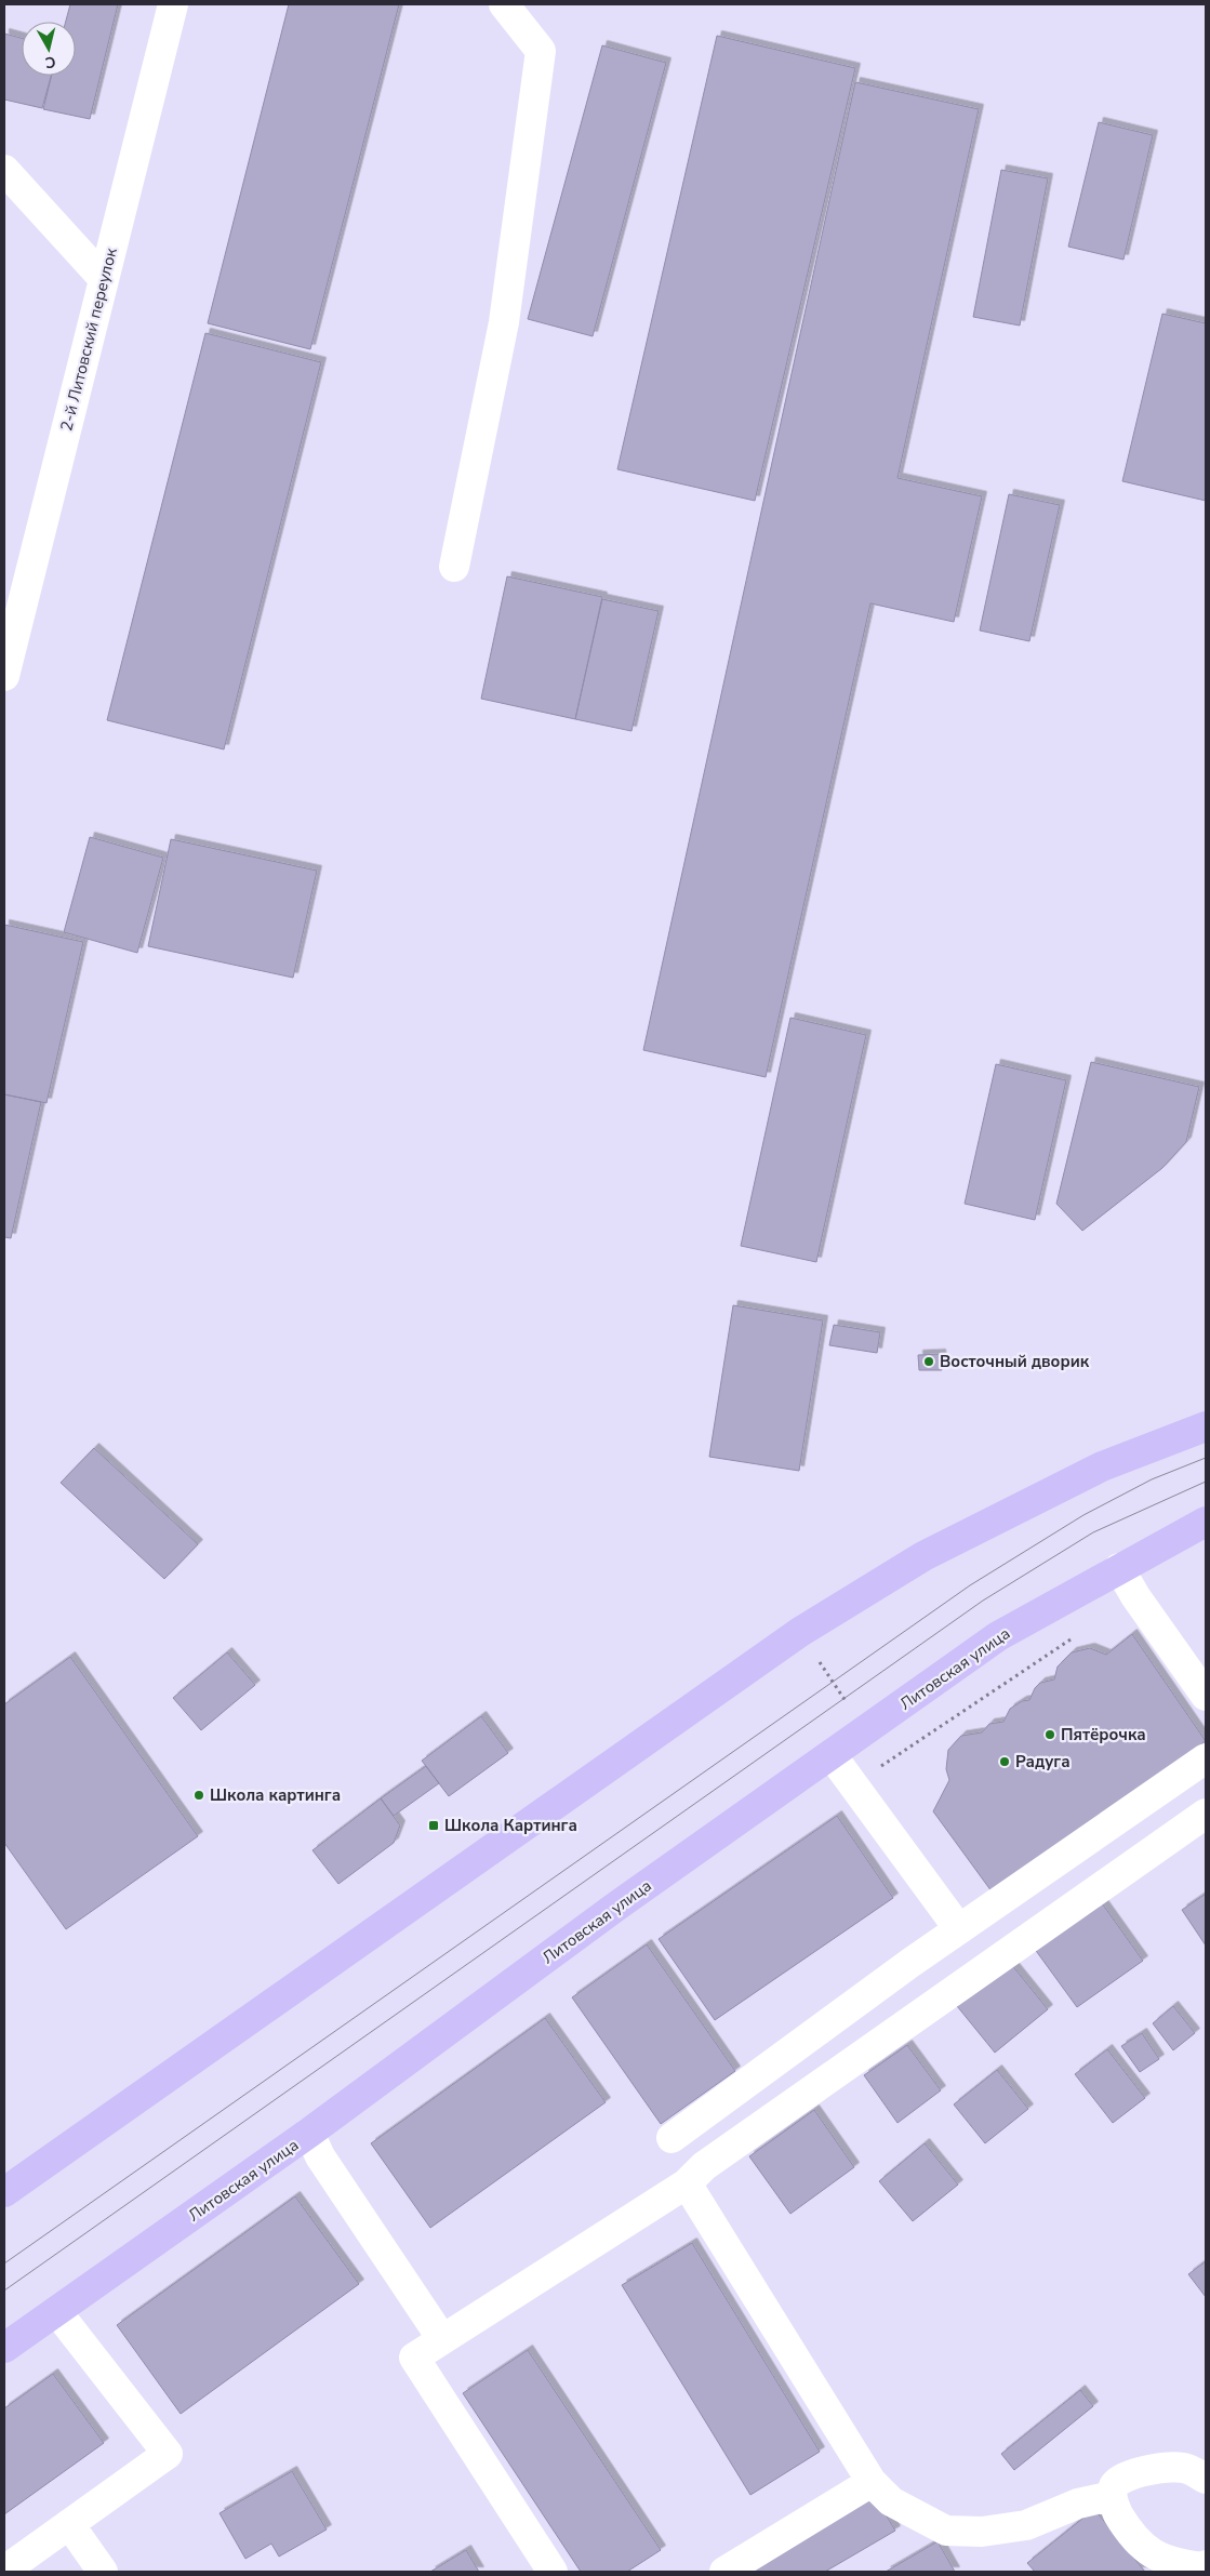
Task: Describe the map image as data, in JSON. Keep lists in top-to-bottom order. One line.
{"streets":{"main road":["Литовская улица"],"street":["2-й Литовский переулок"]},"places":{"other":["Восточный дворик","Пятёрочка","Радуга","Школа картинга"],"transit":["Школа Картинга"]},"north":"bottom"}
